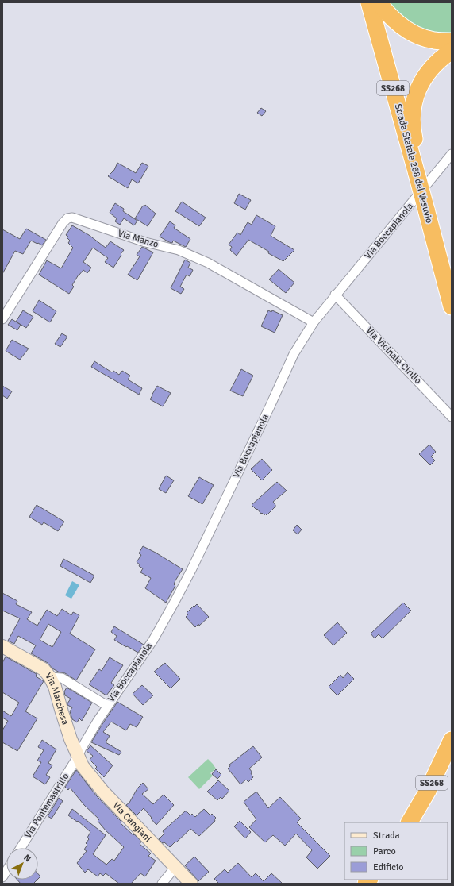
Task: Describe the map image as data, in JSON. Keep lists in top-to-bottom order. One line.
{"streets":{"highway":["SS268","Strada Statale 268 del Vesuvio"],"street":["Via Boccapianola","Via Manzo","Via Vicinale Cirillo","Via Marchesa","Via Pontemastrillo","Via Cangiani"]},"crossings":[["Via Boccapianola","Via Manzo"],["Via Boccapianola","Via Vicinale Cirillo"],["Via Boccapianola","Via Marchesa"],["Via Boccapianola","Via Pontemastrillo"],["Via Boccapianola","Via Cangiani"],["Via Marchesa","Via Pontemastrillo"],["Via Marchesa","Via Cangiani"],["Via Pontemastrillo","Via Cangiani"]],"legend":["Strada","Parco","Edificio"],"north":"top right"}
